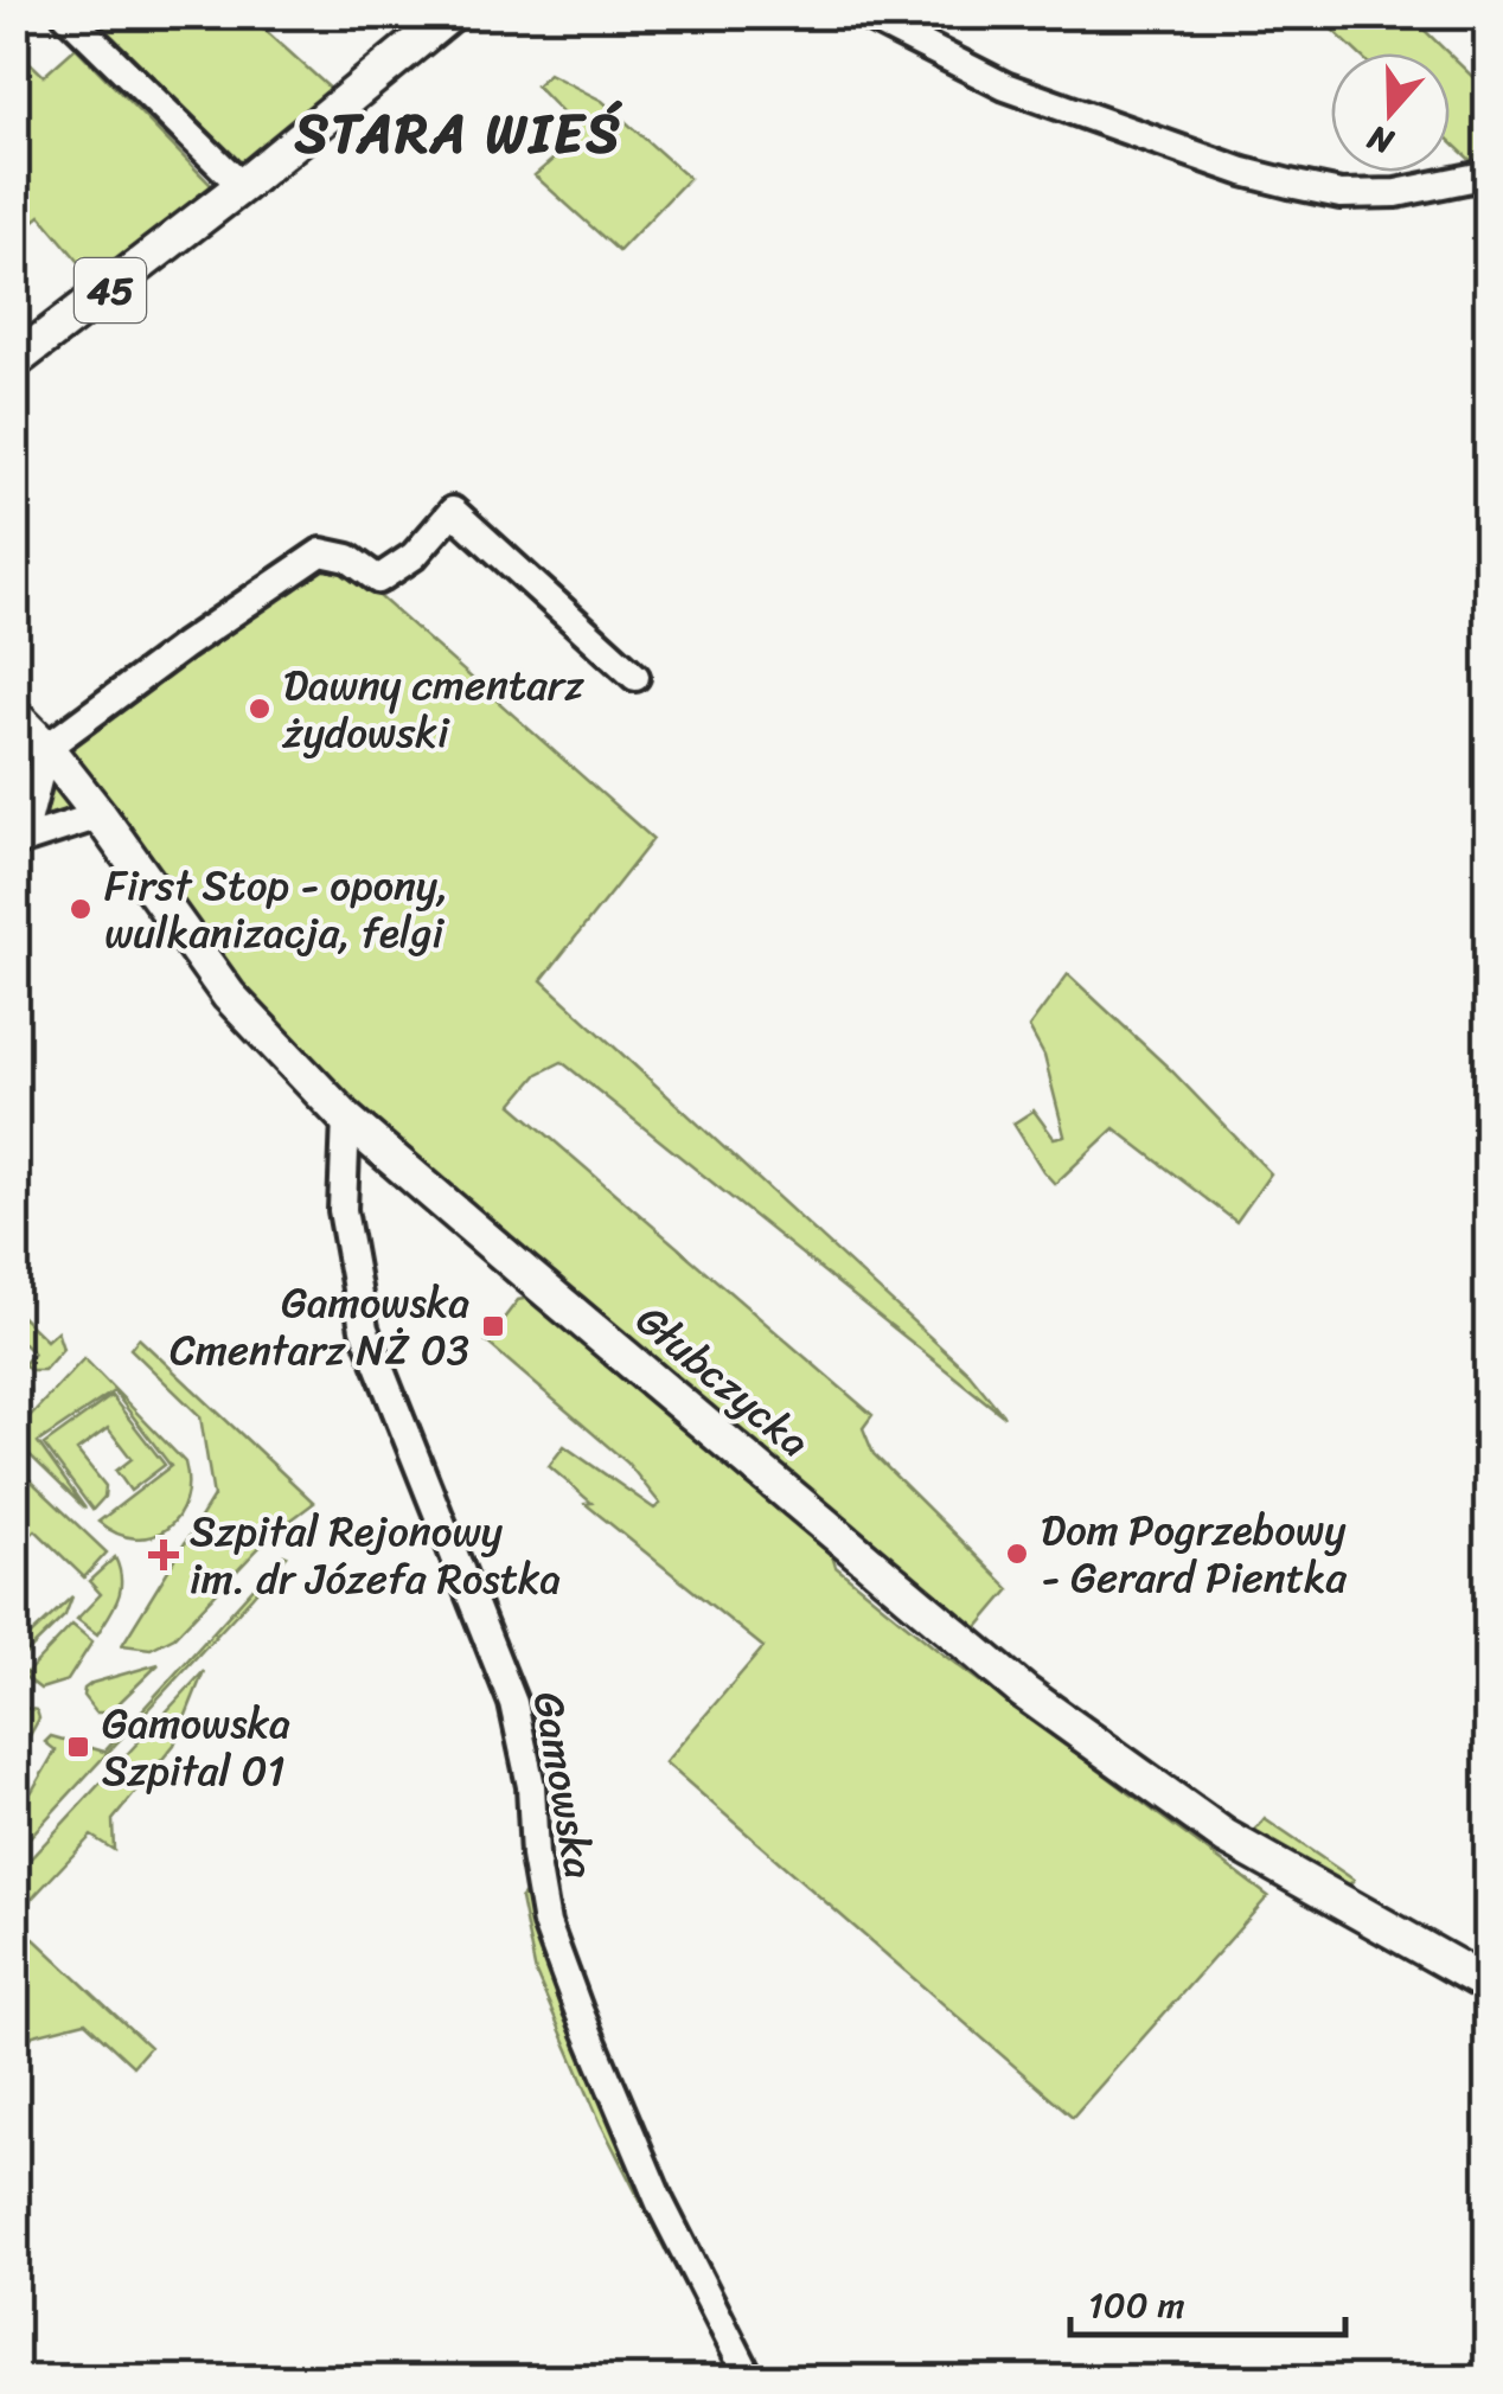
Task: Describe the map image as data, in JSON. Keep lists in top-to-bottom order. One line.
{"streets":{"main road":["45","Głubczycka"],"street":["Gamowska"]},"crossings":[["Głubczycka","Gamowska"]],"districts":["STARA WIEŚ"],"places":{"other":["Dawny cmentarz żydowski","First Stop - opony, wulkanizacja, felgi","Dom Pogrzebowy - Gerard Pientka"],"transit":["Gamowska Cmentarz NŻ 03","Gamowska Szpital 01"],"health":["Szpital Rejonowy im. dr Józefa Rostka"]},"scale_bar":"100 m","north":"bottom"}
